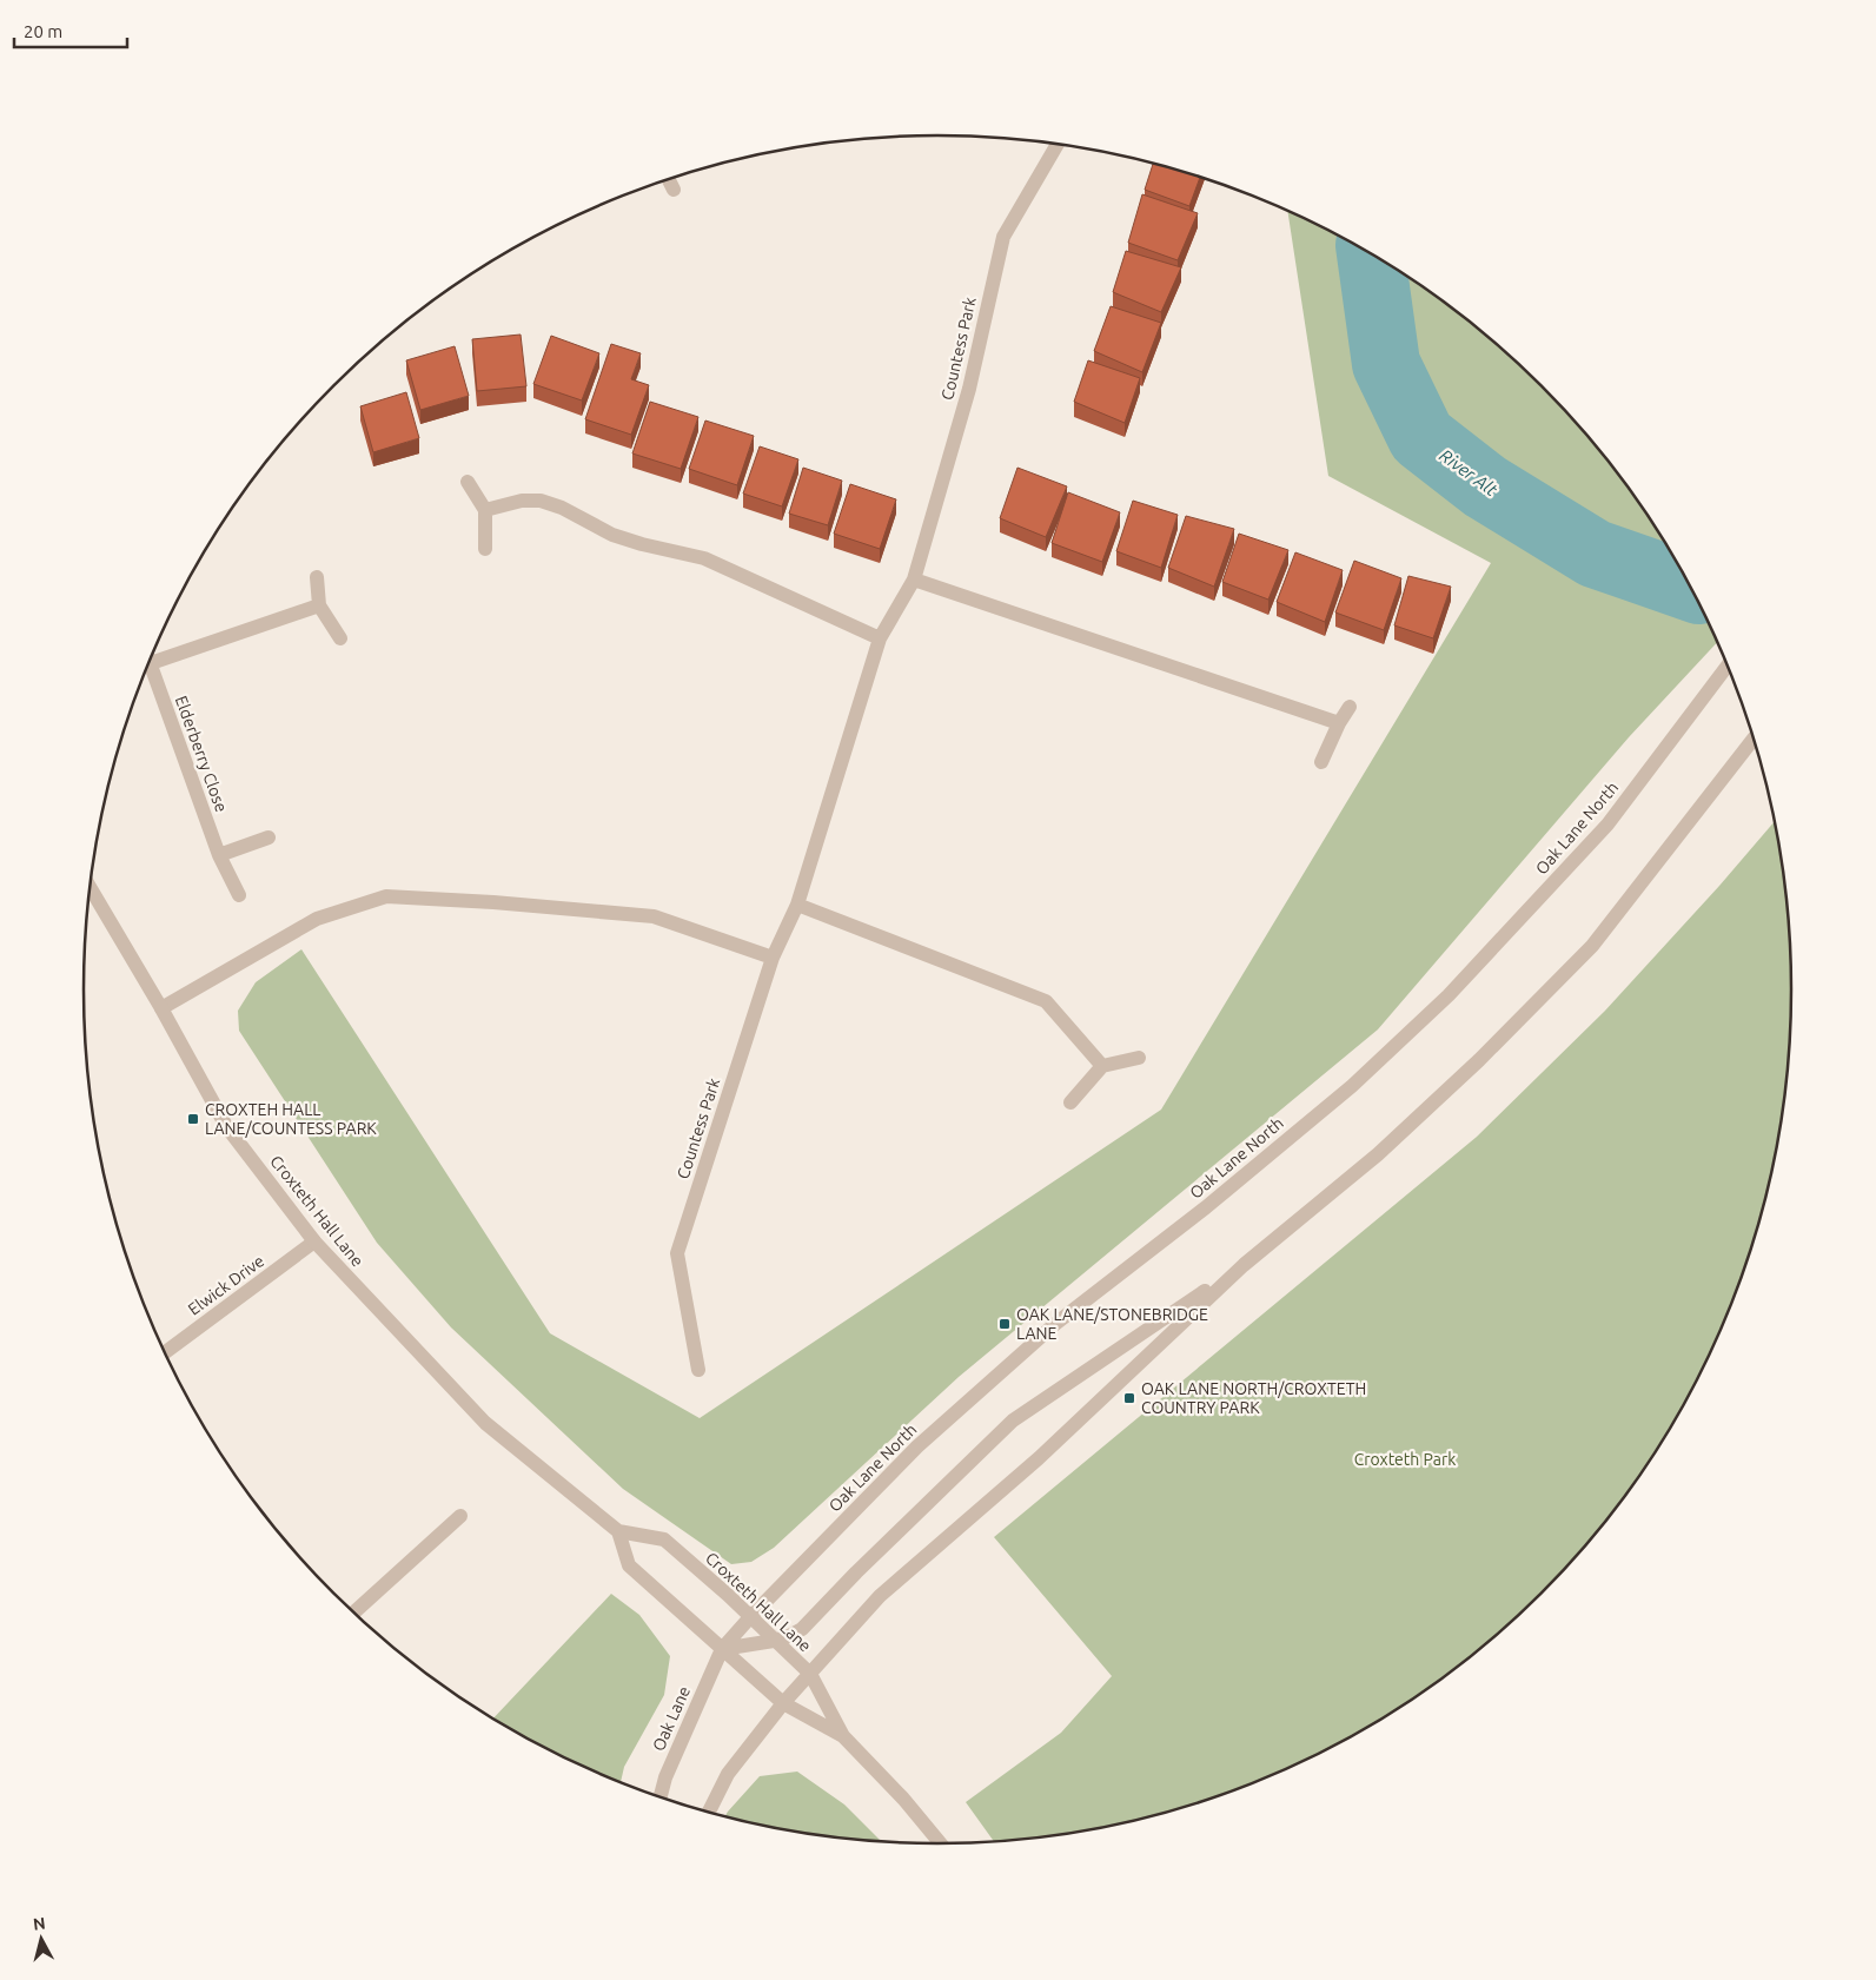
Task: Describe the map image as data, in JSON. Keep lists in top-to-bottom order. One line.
{"streets":{"street":["Countess Park","Elderberry Close","Oak Lane North","Croxteth Hall Lane","Elwick Drive","Oak Lane"]},"crossings":[["Oak Lane North","Croxteth Hall Lane"],["Oak Lane North","Oak Lane"],["Croxteth Hall Lane","Elwick Drive"],["Croxteth Hall Lane","Oak Lane"]],"water":["River Alt"],"parks":["Croxteth Park"],"places":{"transit":["CROXTEH HALL LANE/COUNTESS PARK","OAK LANE/STONEBRIDGE LANE","OAK LANE NORTH/CROXTETH COUNTRY PARK"]},"scale_bar":"20 m","north":"top"}
